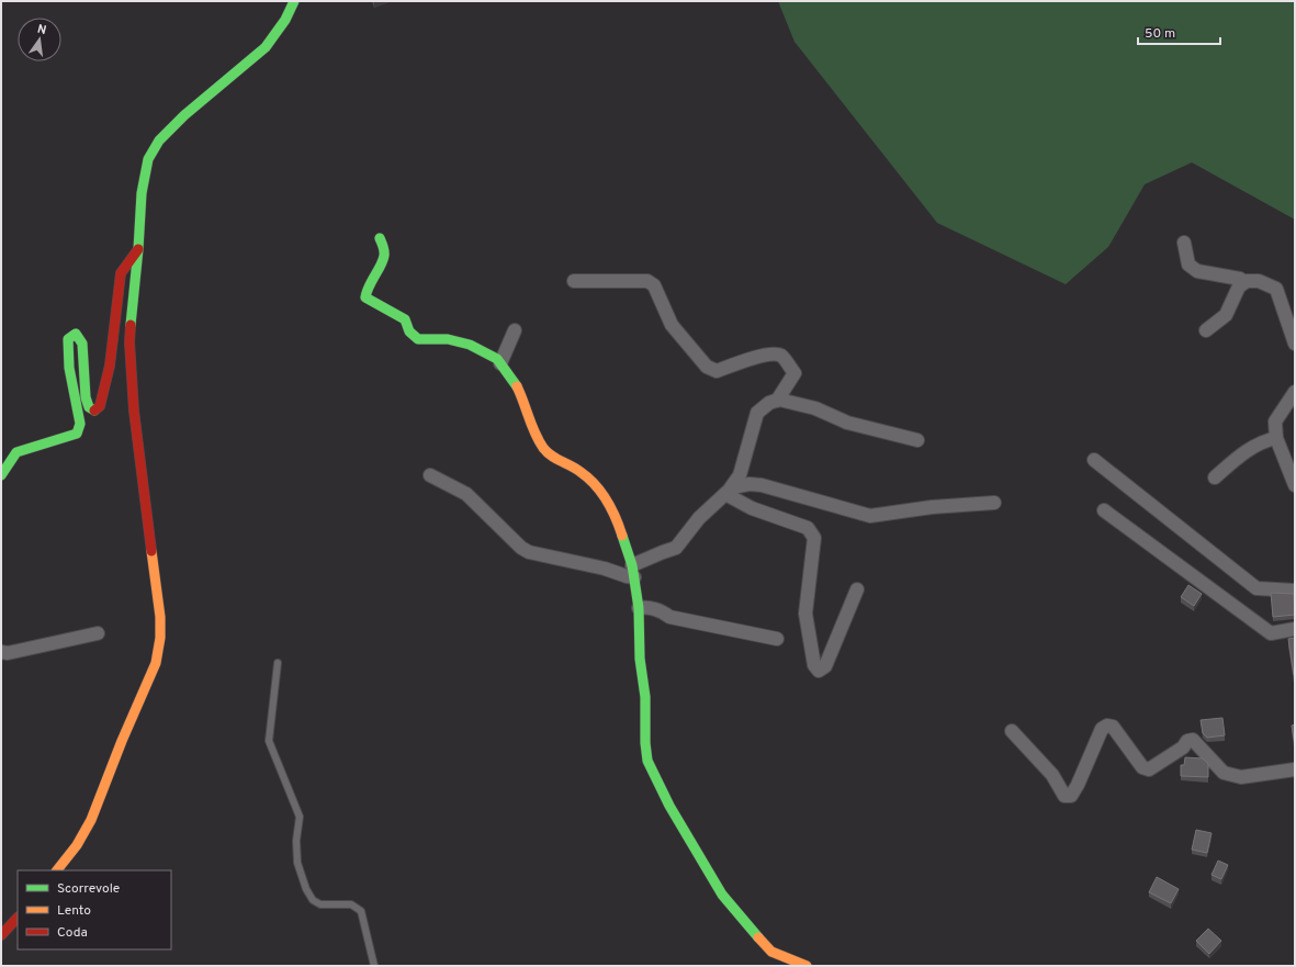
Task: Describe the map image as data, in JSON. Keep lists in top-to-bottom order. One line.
{"legend":["Scorrevole","Lento","Coda"],"scale_bar":"50 m","north":"top"}
